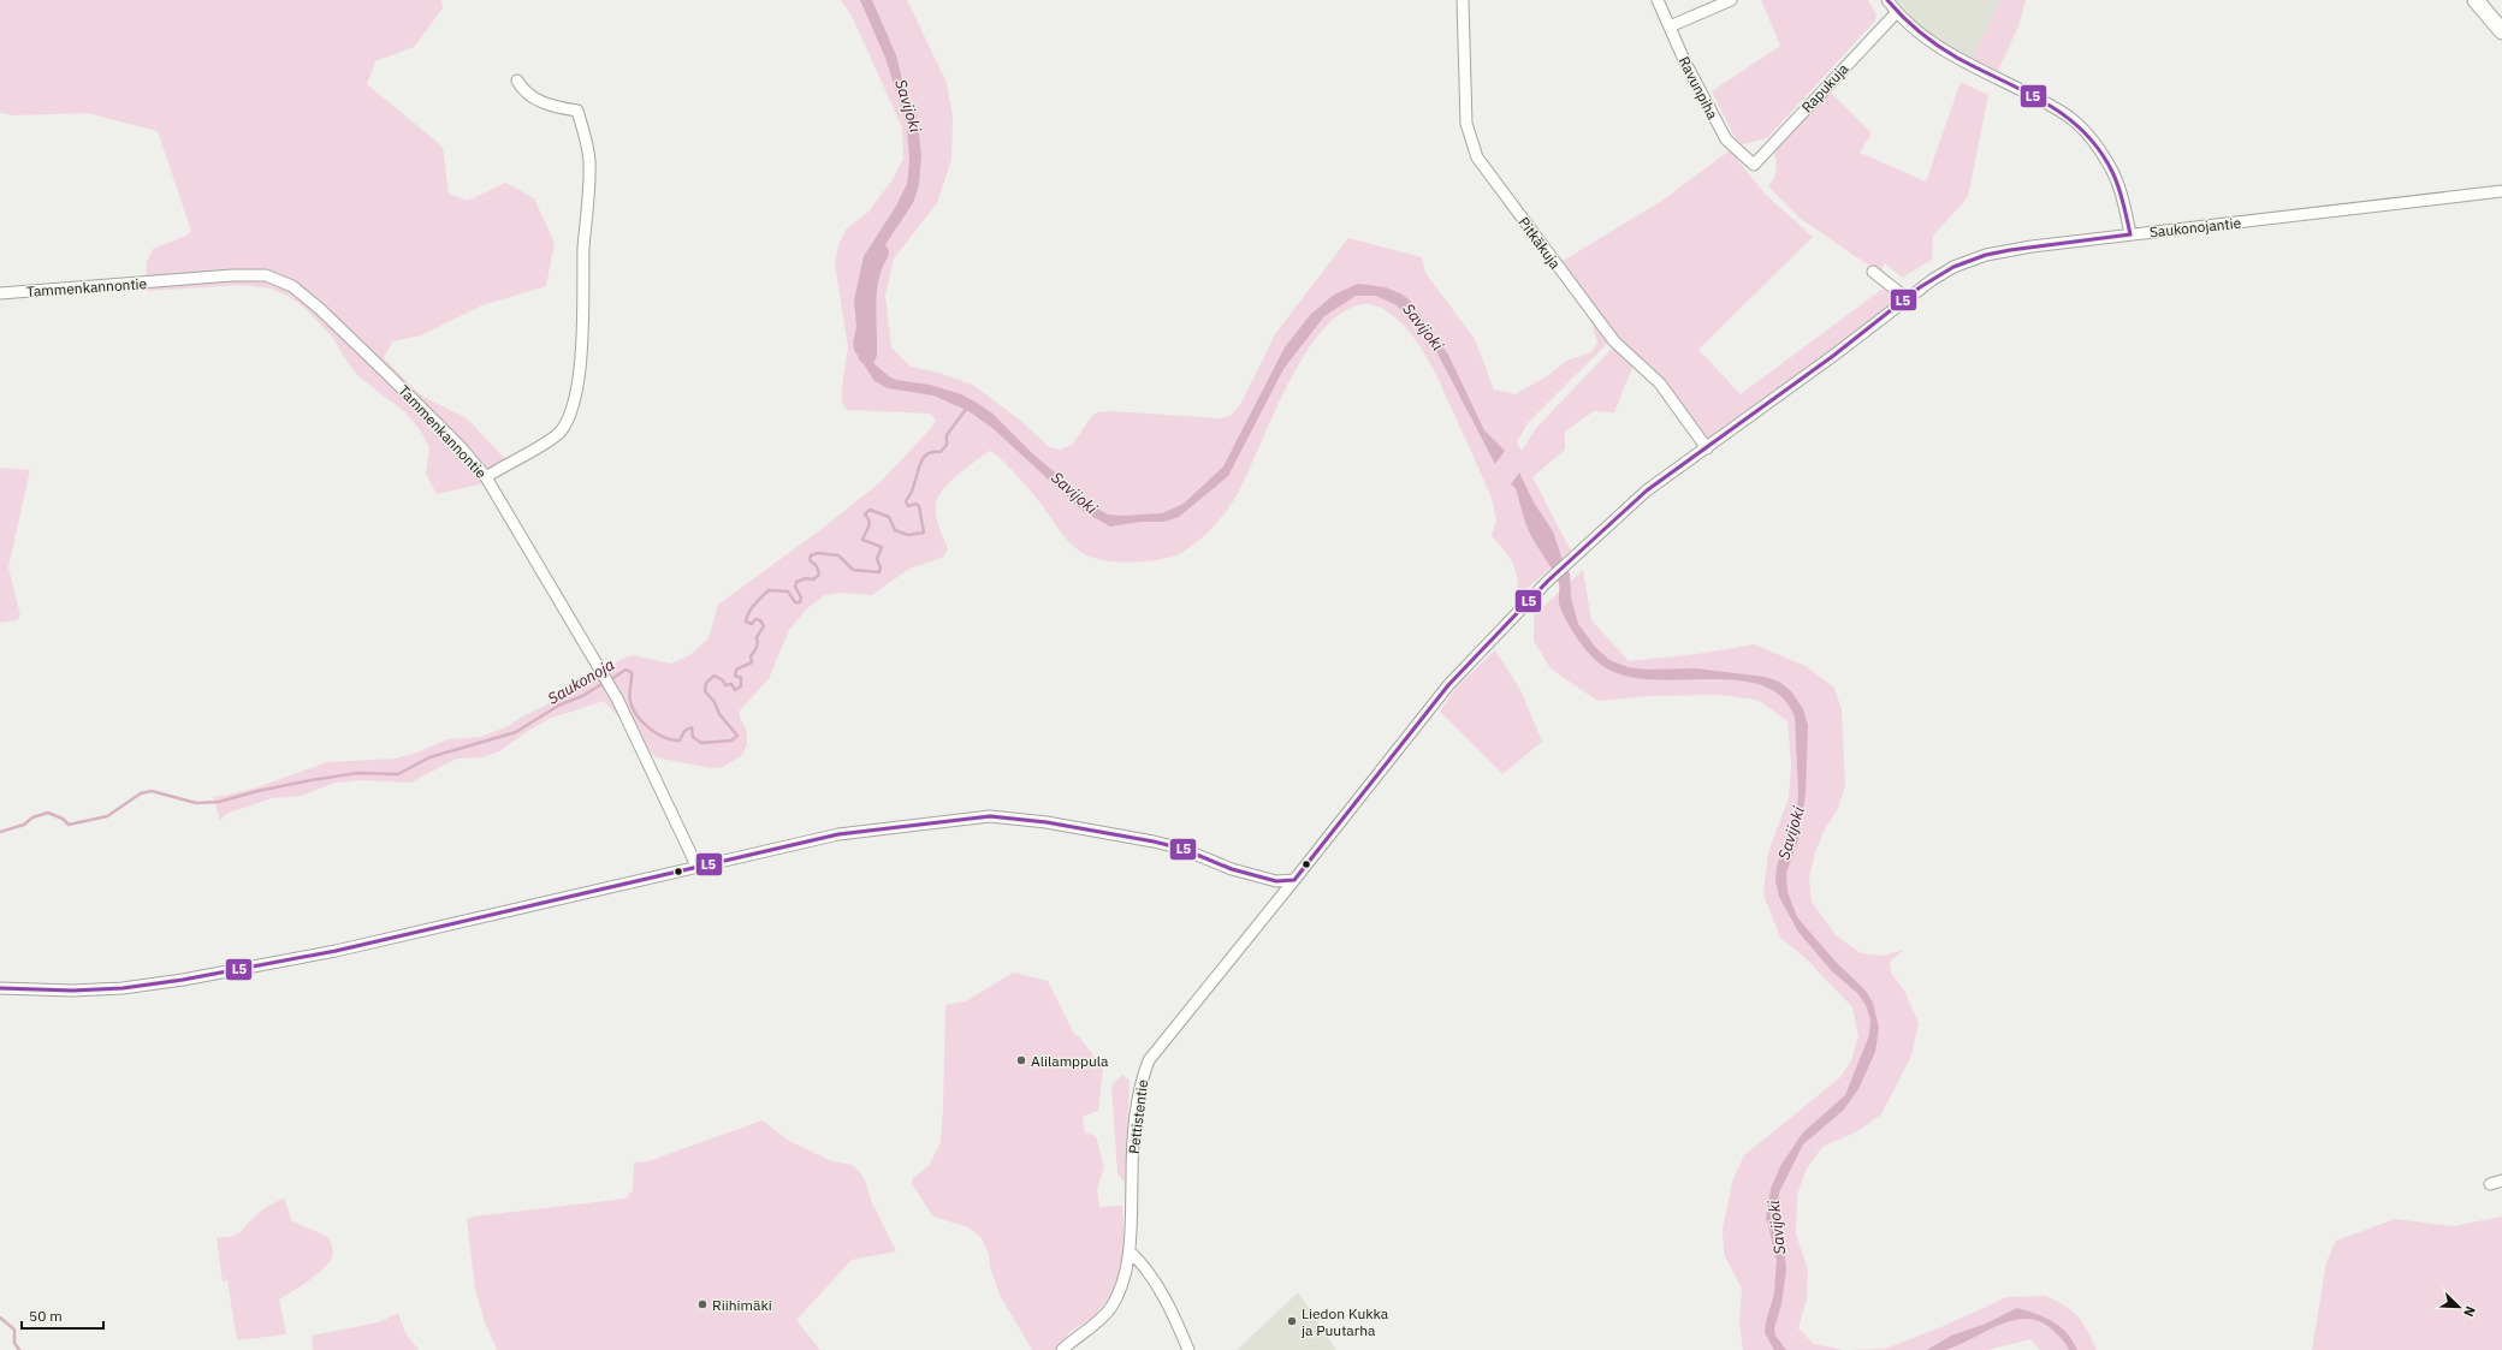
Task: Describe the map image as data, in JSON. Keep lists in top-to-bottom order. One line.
{"streets":{"street":["Ravunpiha","Rapukuja","Saukonojantie","Pitkäkuja","Tammenkannontie","Pettistentie"]},"crossings":[["Ravunpiha","Rapukuja"],["Saukonojantie","Pitkäkuja"],["Saukonojantie","Pettistentie"]],"water":["Savijoki","Saukonoja"],"places":["Alilamppula","Riihimäki","Liedon Kukka ja Puutarha"],"lines":["transit line L5"],"scale_bar":"50 m","north":"bottom right"}
